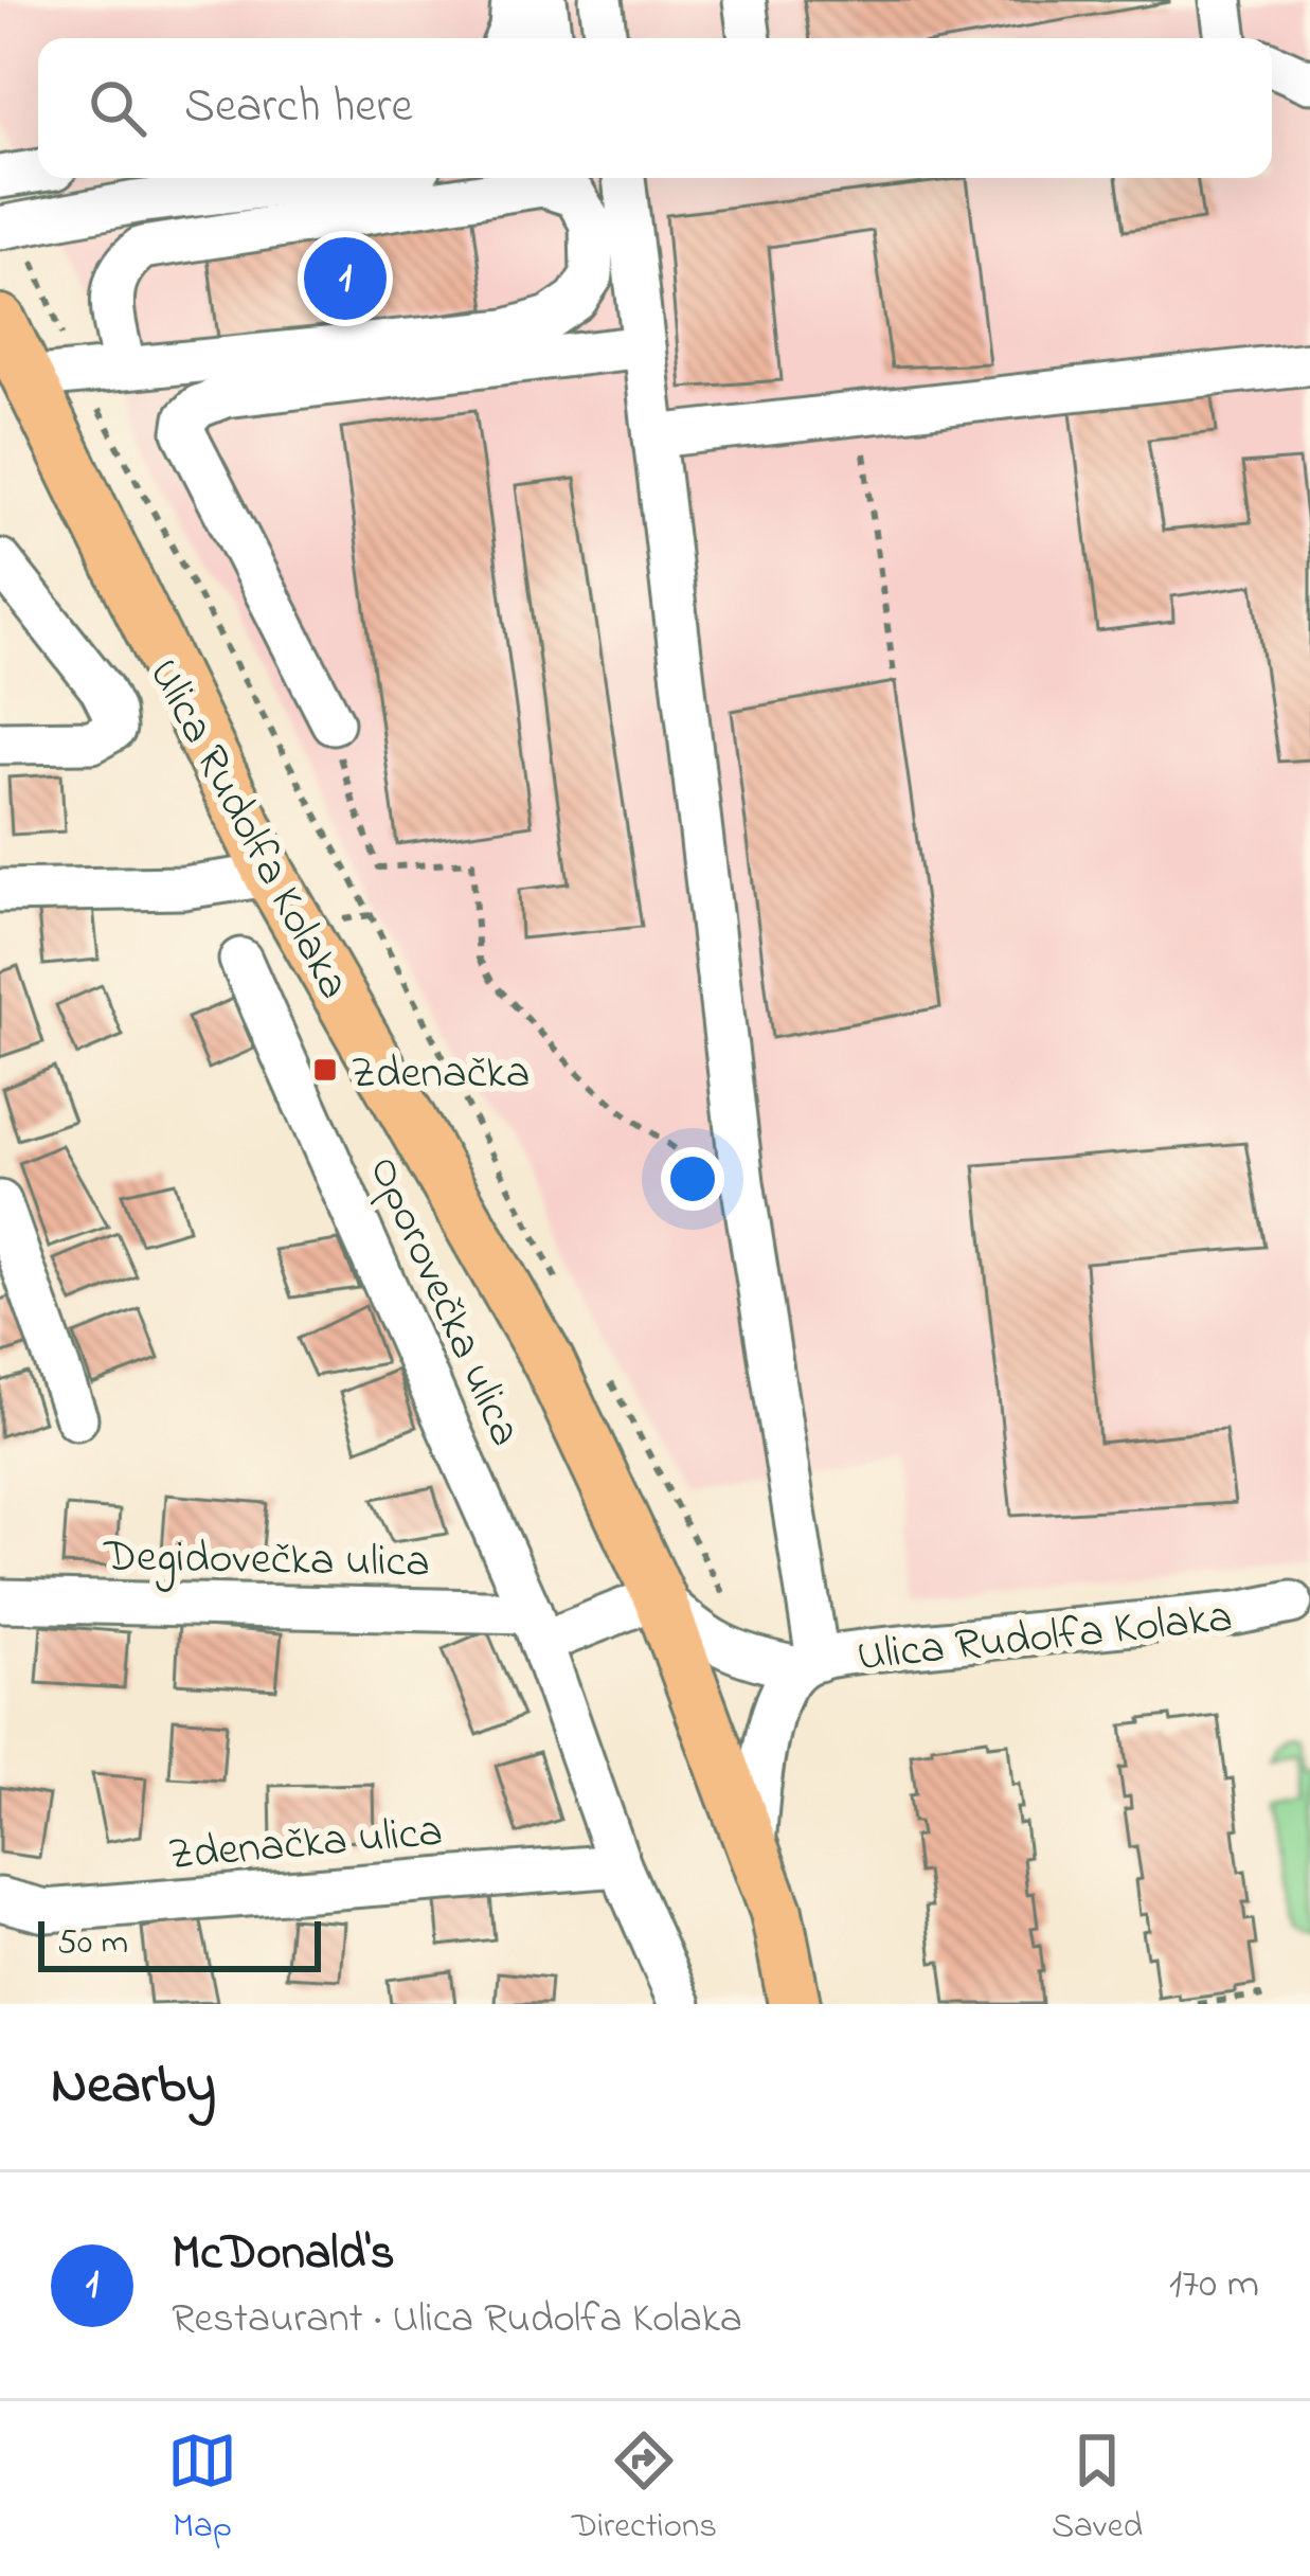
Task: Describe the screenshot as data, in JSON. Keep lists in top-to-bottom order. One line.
{"streets":{"main road":["Ulica Rudolfa Kolaka"],"street":["Oporovečka ulica","Degidovečka ulica","Zdenačka ulica"]},"crossings":[["Oporovečka ulica","Degidovečka ulica"],["Oporovečka ulica","Zdenačka ulica"]],"places":{"transit":["Zdenačka"]},"scale_bar":"50 m","page":{"search":"Search here","pins":"1","scale":"50 m","heading":"Nearby","list":[{"mark":"1","name":"McDonald's","note":"Restaurant · Ulica Rudolfa Kolaka","value":"170 m"}],"nav":["Map","Directions","Saved"]}}
